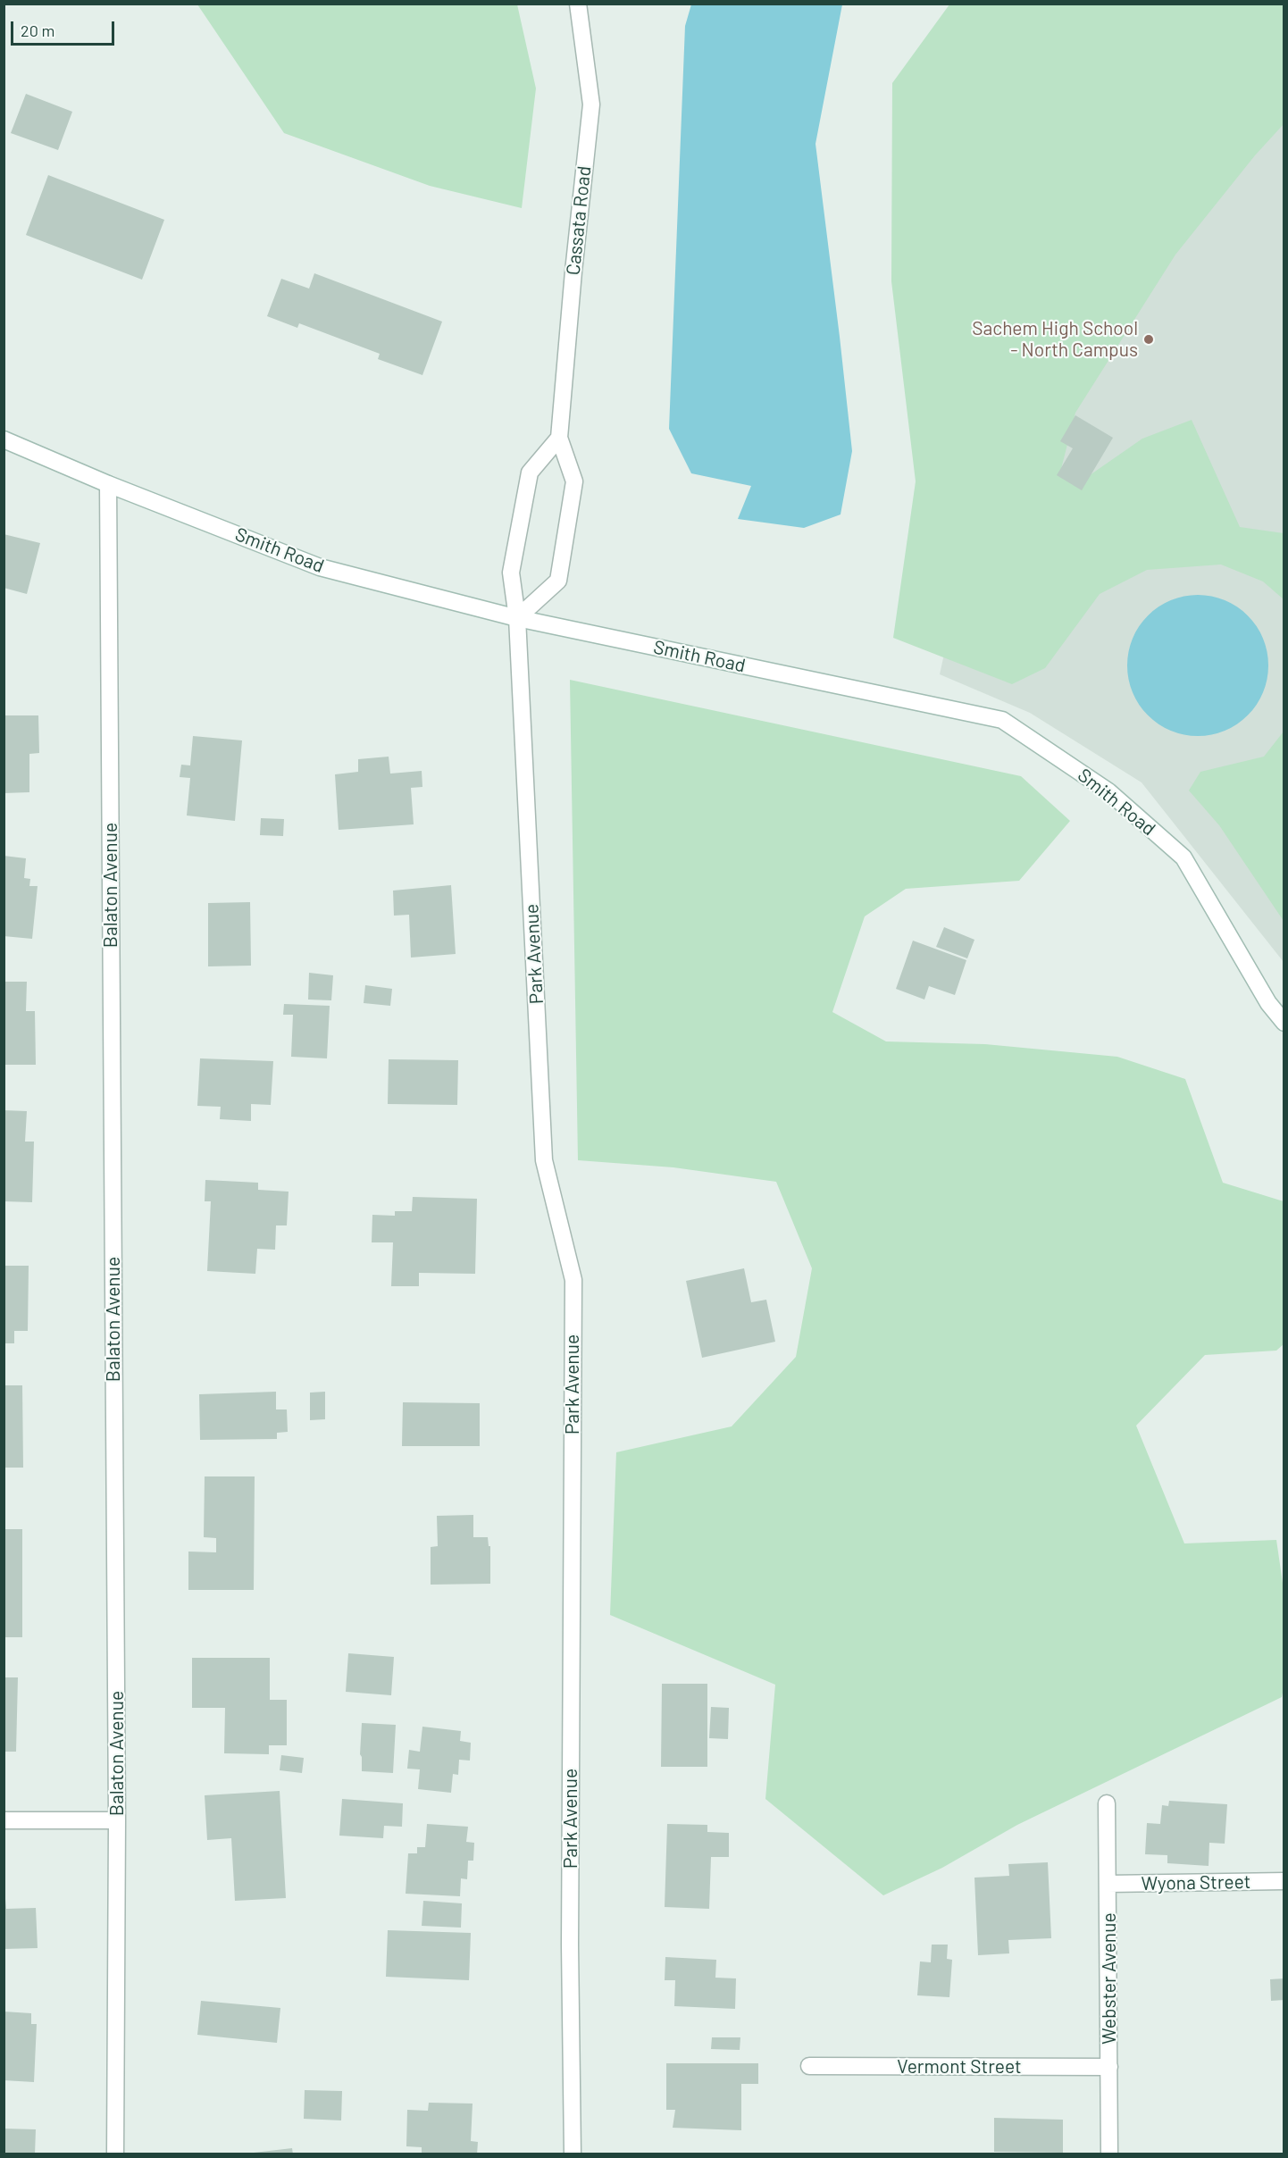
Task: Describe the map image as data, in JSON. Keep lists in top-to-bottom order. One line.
{"streets":{"street":["Cassata Road","Smith Road","Balaton Avenue","Park Avenue","Wyona Street","Webster Avenue","Vermont Street"]},"crossings":[["Cassata Road","Smith Road"],["Cassata Road","Park Avenue"],["Smith Road","Balaton Avenue"],["Smith Road","Park Avenue"],["Wyona Street","Webster Avenue"],["Webster Avenue","Vermont Street"]],"places":["Sachem High School - North Campus"],"scale_bar":"20 m"}
